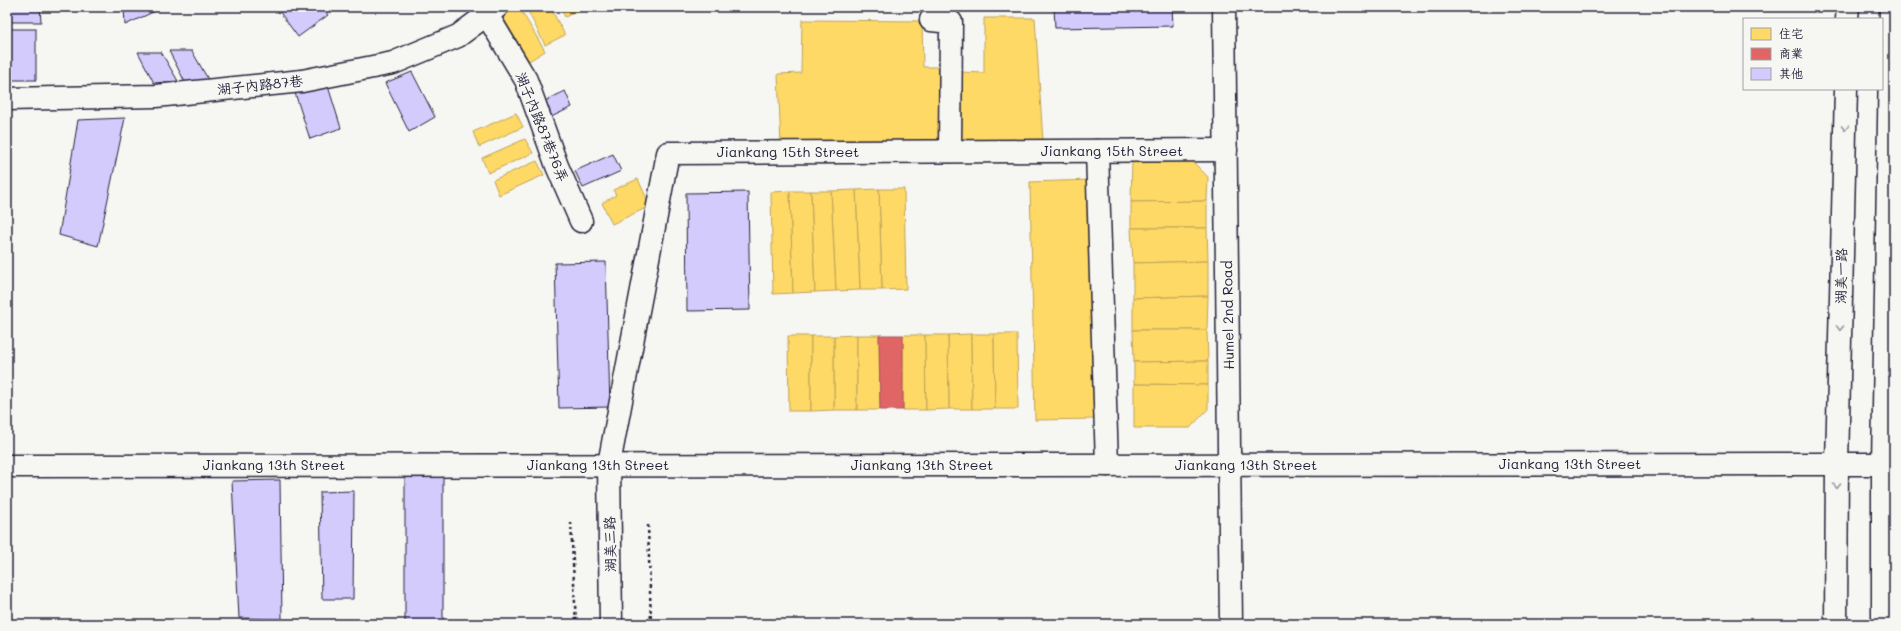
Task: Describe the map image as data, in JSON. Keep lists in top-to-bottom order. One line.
{"streets":{"street":["湖子內路87巷","湖子內路87巷76弄","Jiankang 15th Street","湖美一路","Humel 2nd Road","Jiankang 13th Street","湖美三路"]},"crossings":[["湖子內路87巷","湖子內路87巷76弄"],["Jiankang 15th Street","Humel 2nd Road"],["Jiankang 15th Street","Jiankang 13th Street"],["Jiankang 15th Street","湖美三路"],["湖美一路","Jiankang 13th Street"],["Humel 2nd Road","Jiankang 13th Street"],["Jiankang 13th Street","湖美三路"]],"legend":["住宅","商業","其他"]}
